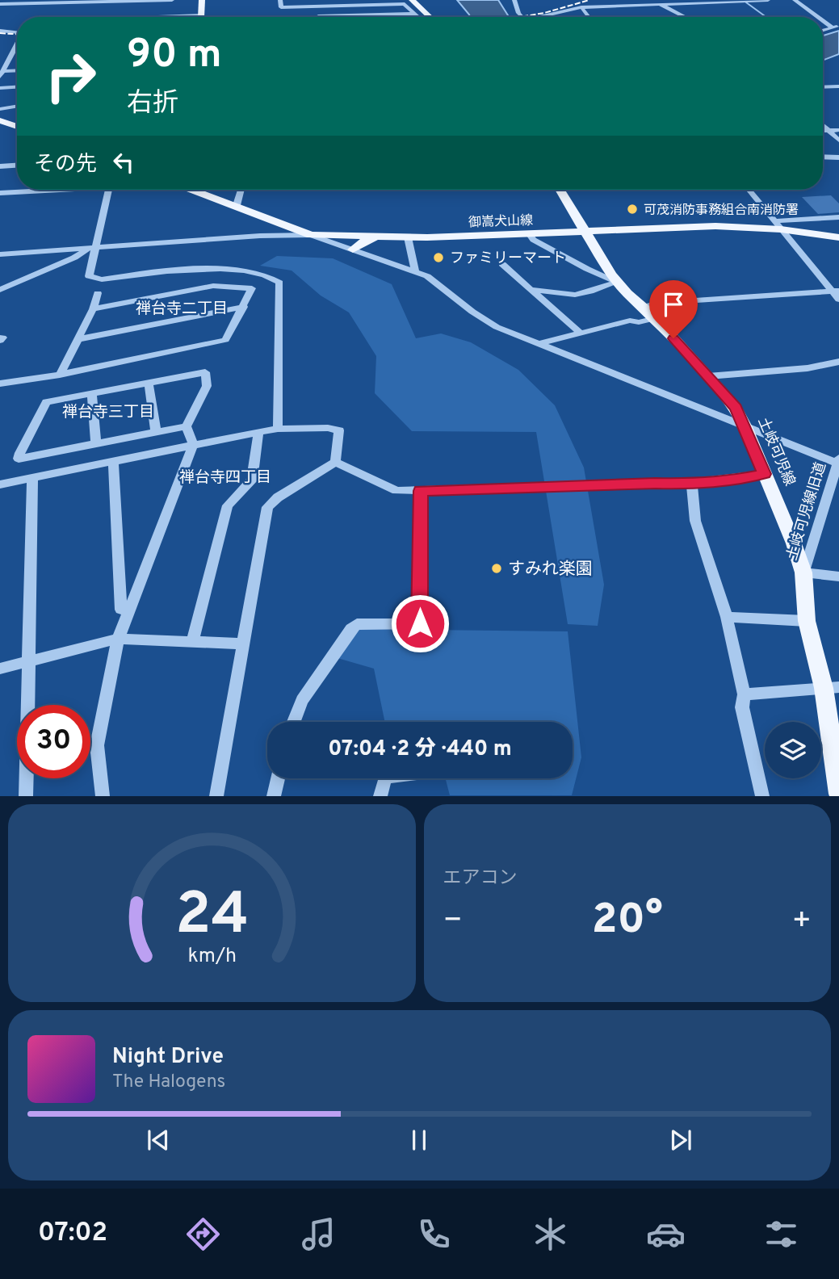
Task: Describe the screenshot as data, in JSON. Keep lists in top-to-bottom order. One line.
{"streets":{"main road":["御嵩犬山線","土岐可児線"],"street":["土岐可児線旧道"]},"crossings":[["御嵩犬山線","土岐可児線"],["土岐可児線","土岐可児線旧道"]],"districts":["禅台寺二丁目","禅台寺三丁目","禅台寺四丁目"],"places":["可茂消防事務組合南消防署","ファミリーマート","すみれ楽園"],"page":{"turn":["90 m","右折"],"then":"その先","limit":"30","trip":"07:04 · 2 分 · 440 m","tile":"エアコン","heat":["−","20°","+"],"song":["Night Drive","The Halogens"],"tabs":"07:02","gauge":["24","km/h"]}}
